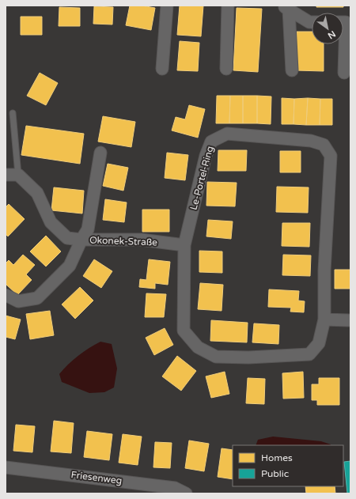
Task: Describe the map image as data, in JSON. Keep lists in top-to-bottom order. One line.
{"streets":{"street":["Le-Portel-Ring","Okonek-Straße","Friesenweg"]},"crossings":[["Le-Portel-Ring","Okonek-Straße"]],"legend":["Homes","Public"],"north":"bottom right"}
